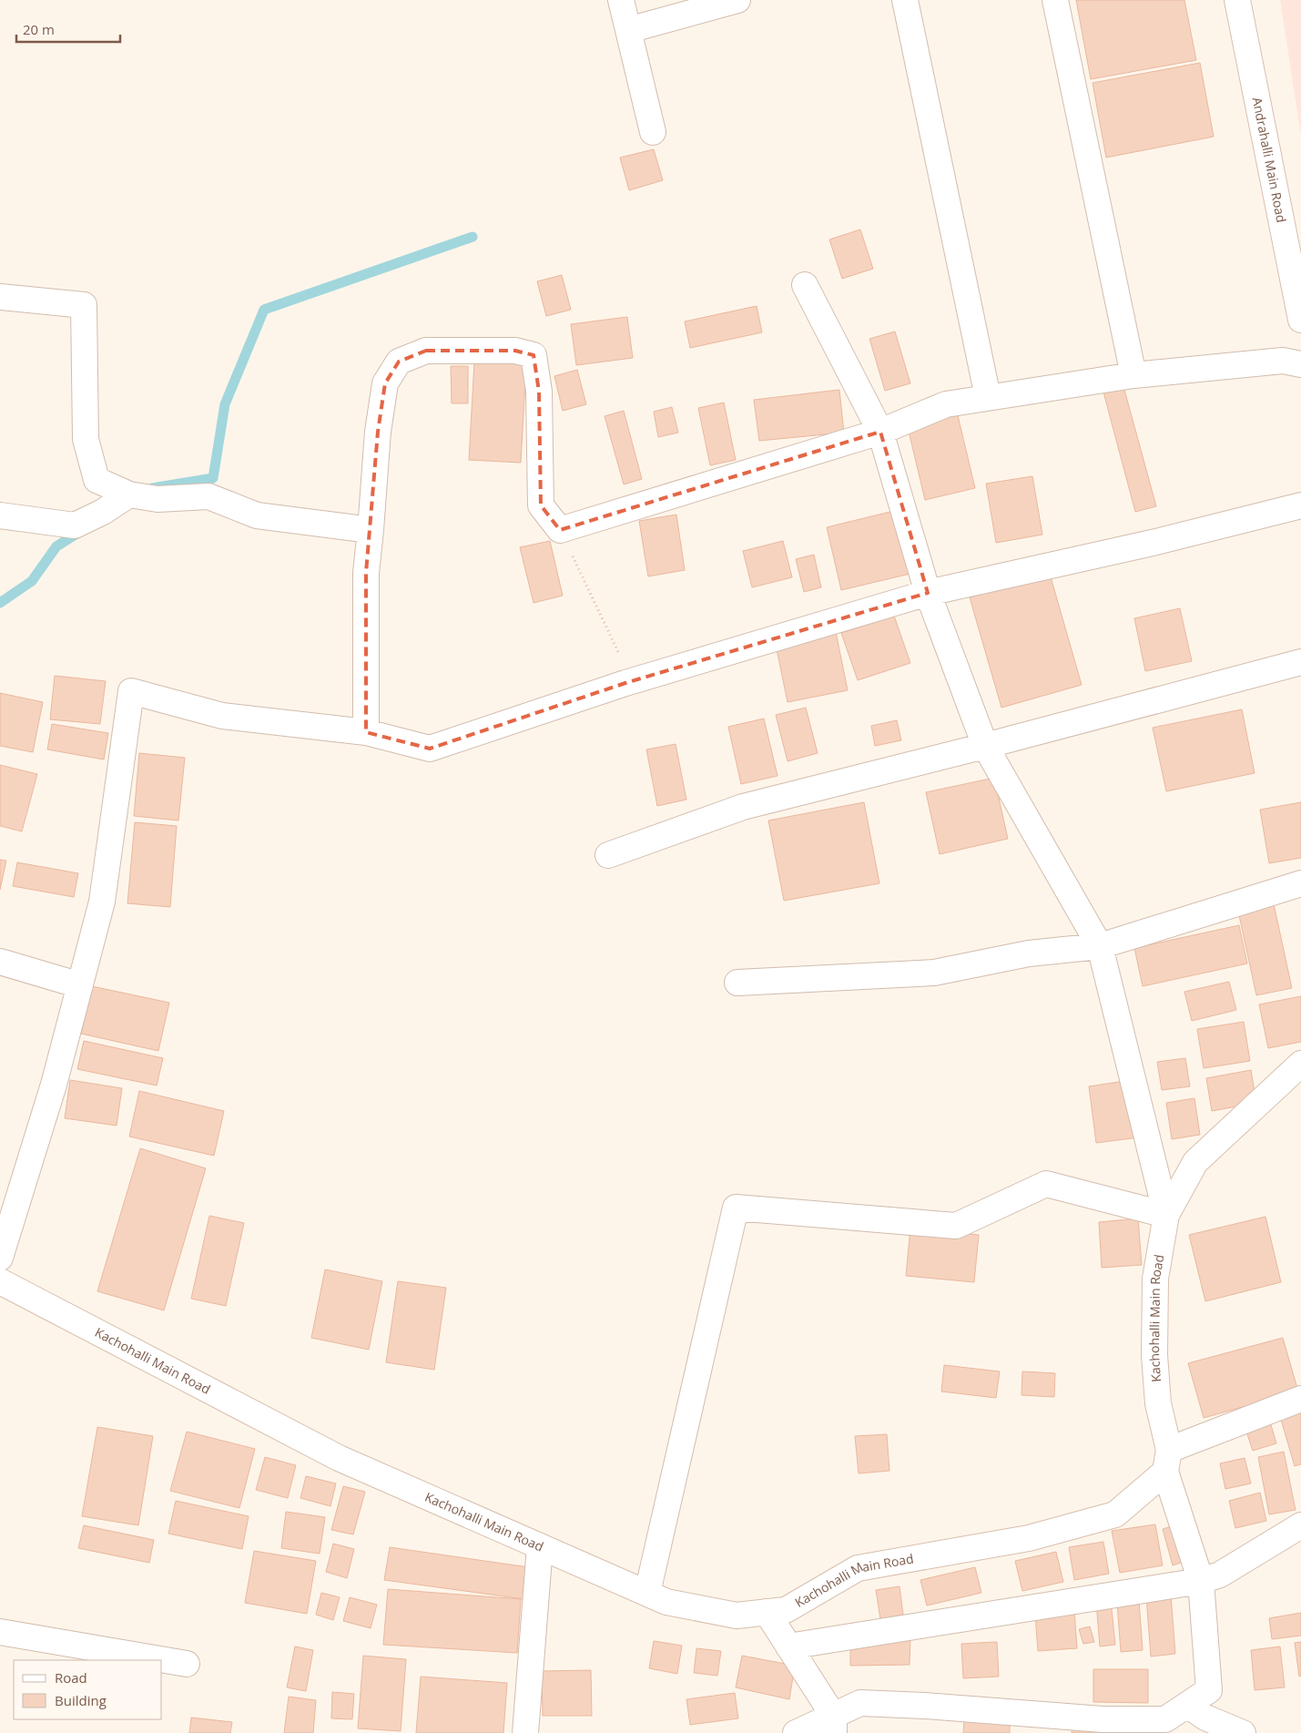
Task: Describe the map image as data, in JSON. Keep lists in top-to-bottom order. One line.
{"streets":{"street":["Andrahalli Main Road","Kachohalli Main Road"]},"legend":["Road","Building"],"scale_bar":"20 m"}
